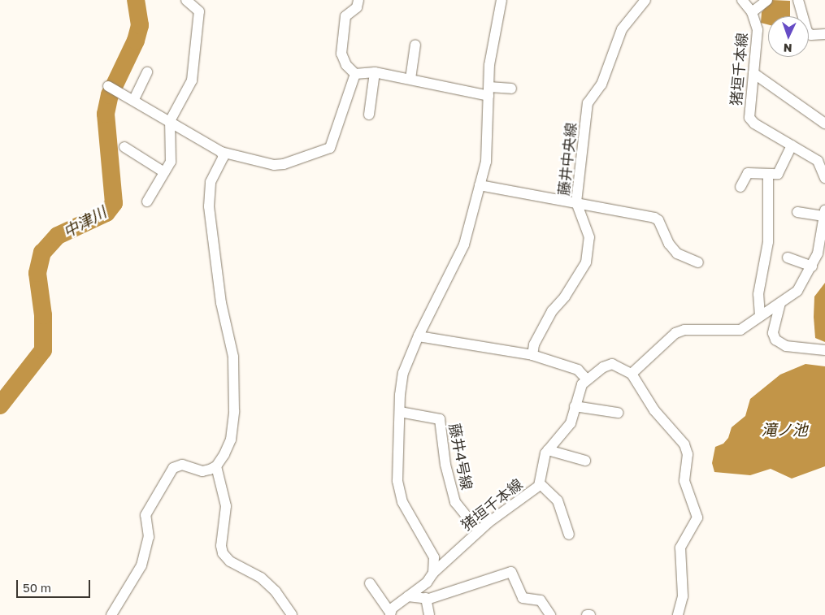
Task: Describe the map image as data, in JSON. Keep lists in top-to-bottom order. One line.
{"streets":{"street":["猪垣千本線","藤井中央線","藤井4号線"]},"crossings":[["猪垣千本線","藤井4号線"]],"water":["中津川","滝ノ池"],"scale_bar":"50 m","north":"bottom"}
